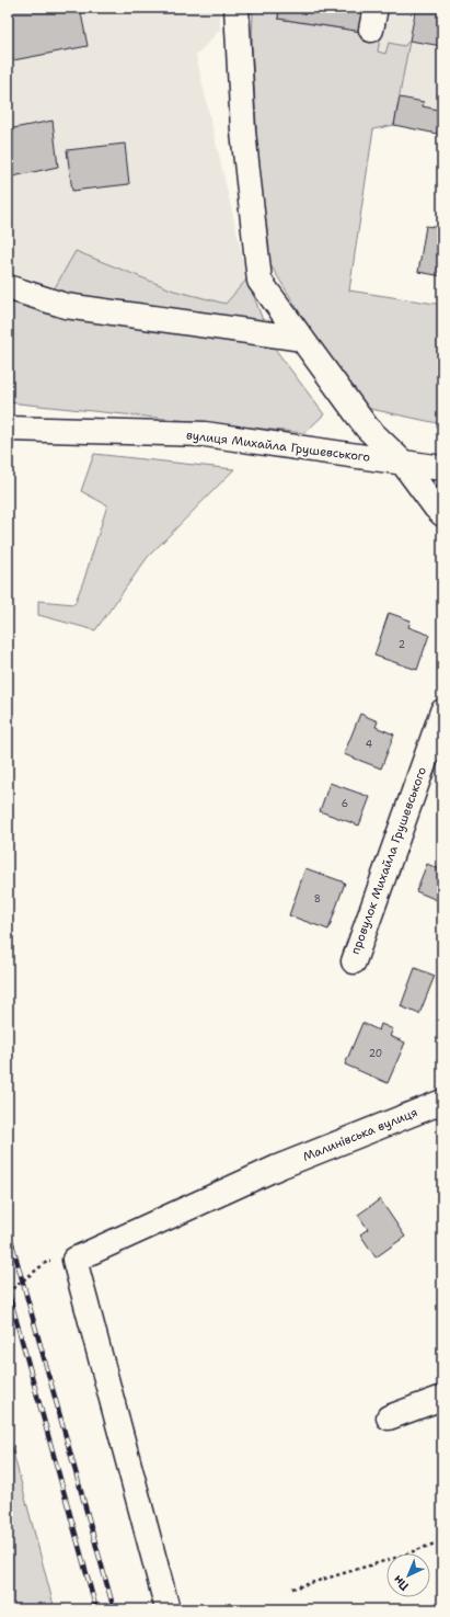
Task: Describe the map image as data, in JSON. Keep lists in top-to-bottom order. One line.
{"streets":{"street":["вулиця Михайла Грушевського","провулок Михайла Грушевського","Малинівська вулиця"]},"house_numbers":["2","4","6","8","20"],"north":"bottom left"}
